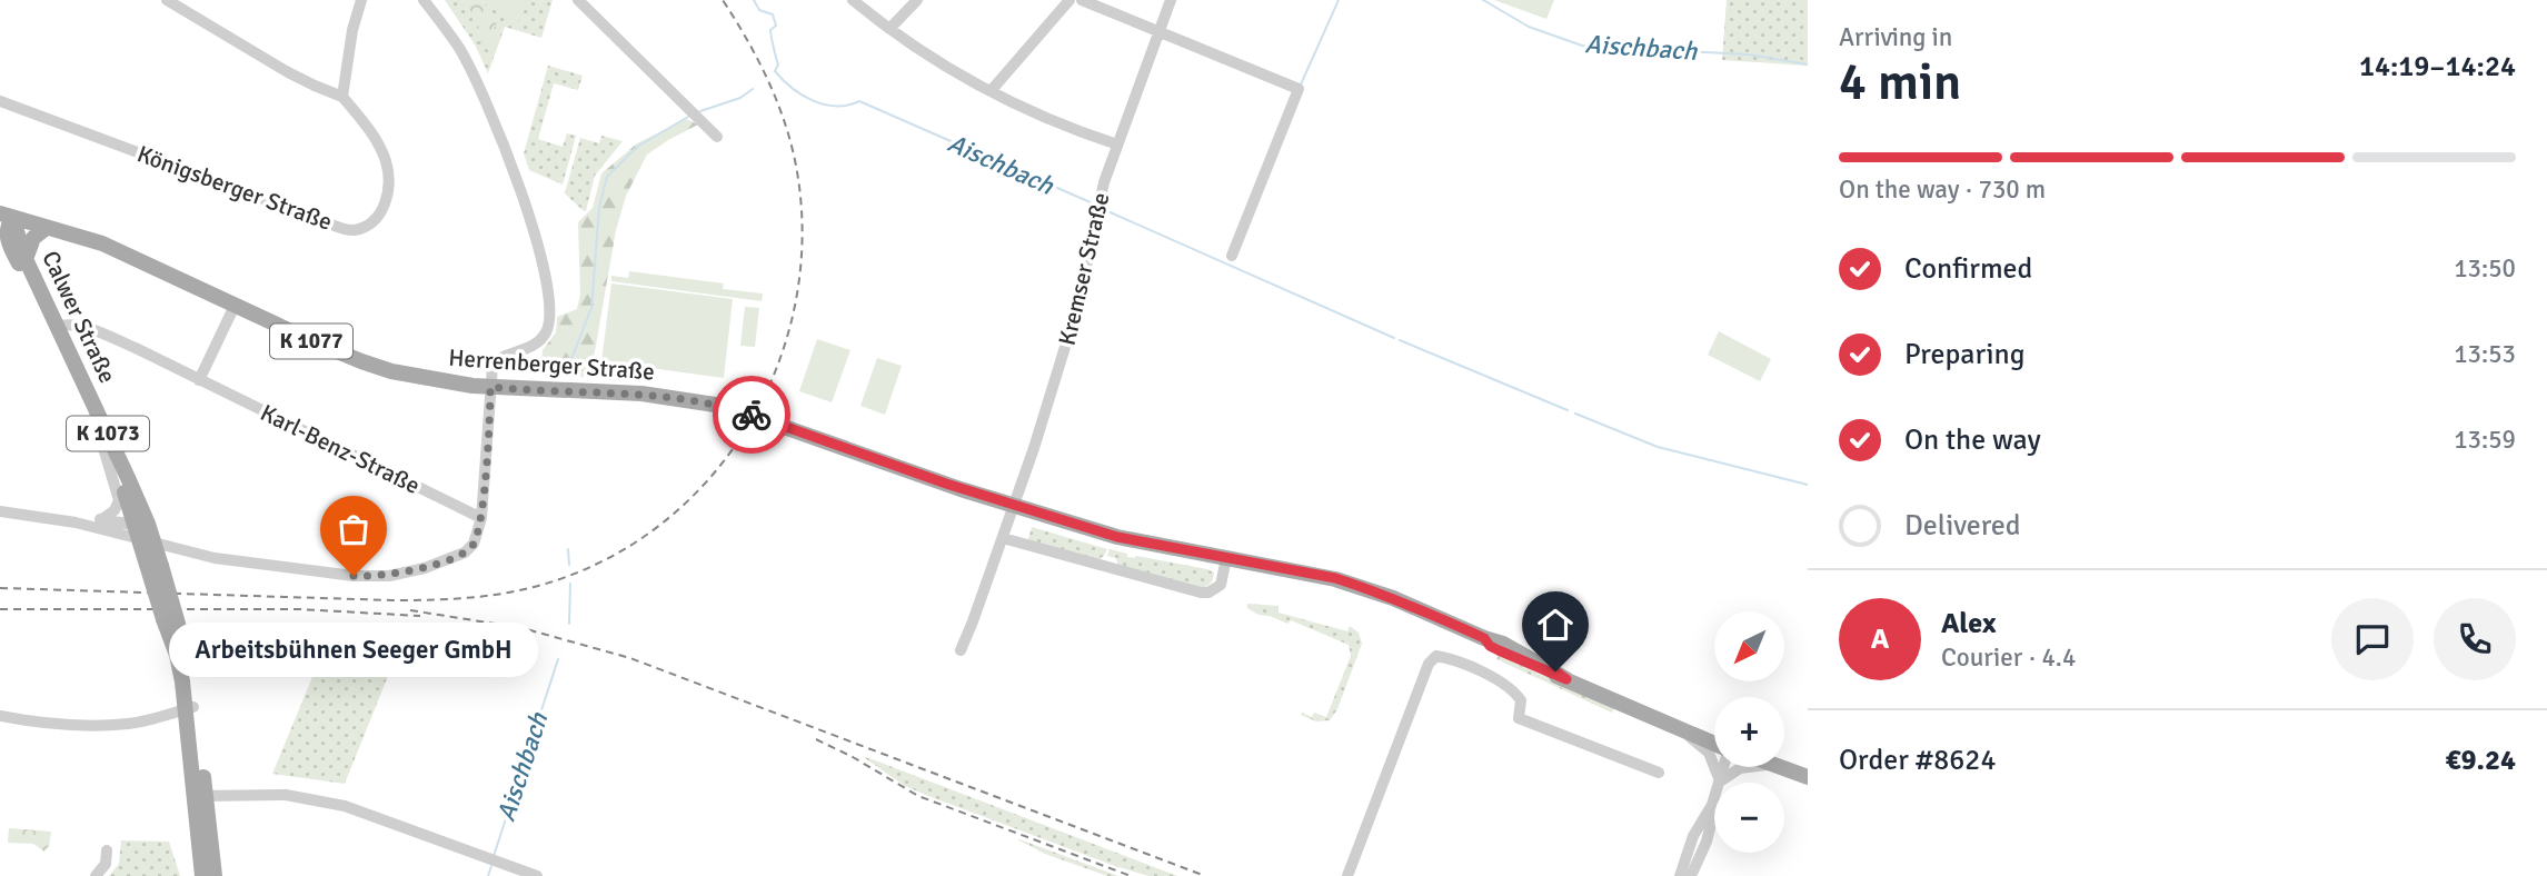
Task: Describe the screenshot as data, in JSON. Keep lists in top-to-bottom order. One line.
{"streets":{"main road":["Calwer Straße","K 1077","Herrenberger Straße","K 1073"],"street":["Königsberger Straße","Kremser Straße","Karl-Benz-Straße"]},"crossings":[["Kremser Straße","Herrenberger Straße"],["Calwer Straße","Herrenberger Straße"],["Calwer Straße","Karl-Benz-Straße"]],"water":["Aischbach"],"places":["Arbeitsbühnen Seeger GmbH"],"north":"bottom left","page":{"heading":["4 min","Arriving in","14:19–14:24"],"panel":["Alex","Courier · 4.4","Order #8624","€9.24"],"bar":"On the way · 730 m","list":[["Confirmed","13:50"],["Preparing","13:53"],["On the way","13:59"],"Delivered"],"round":"A","map_buttons":["+","−"],"bubble":"Arbeitsbühnen Seeger GmbH"}}
